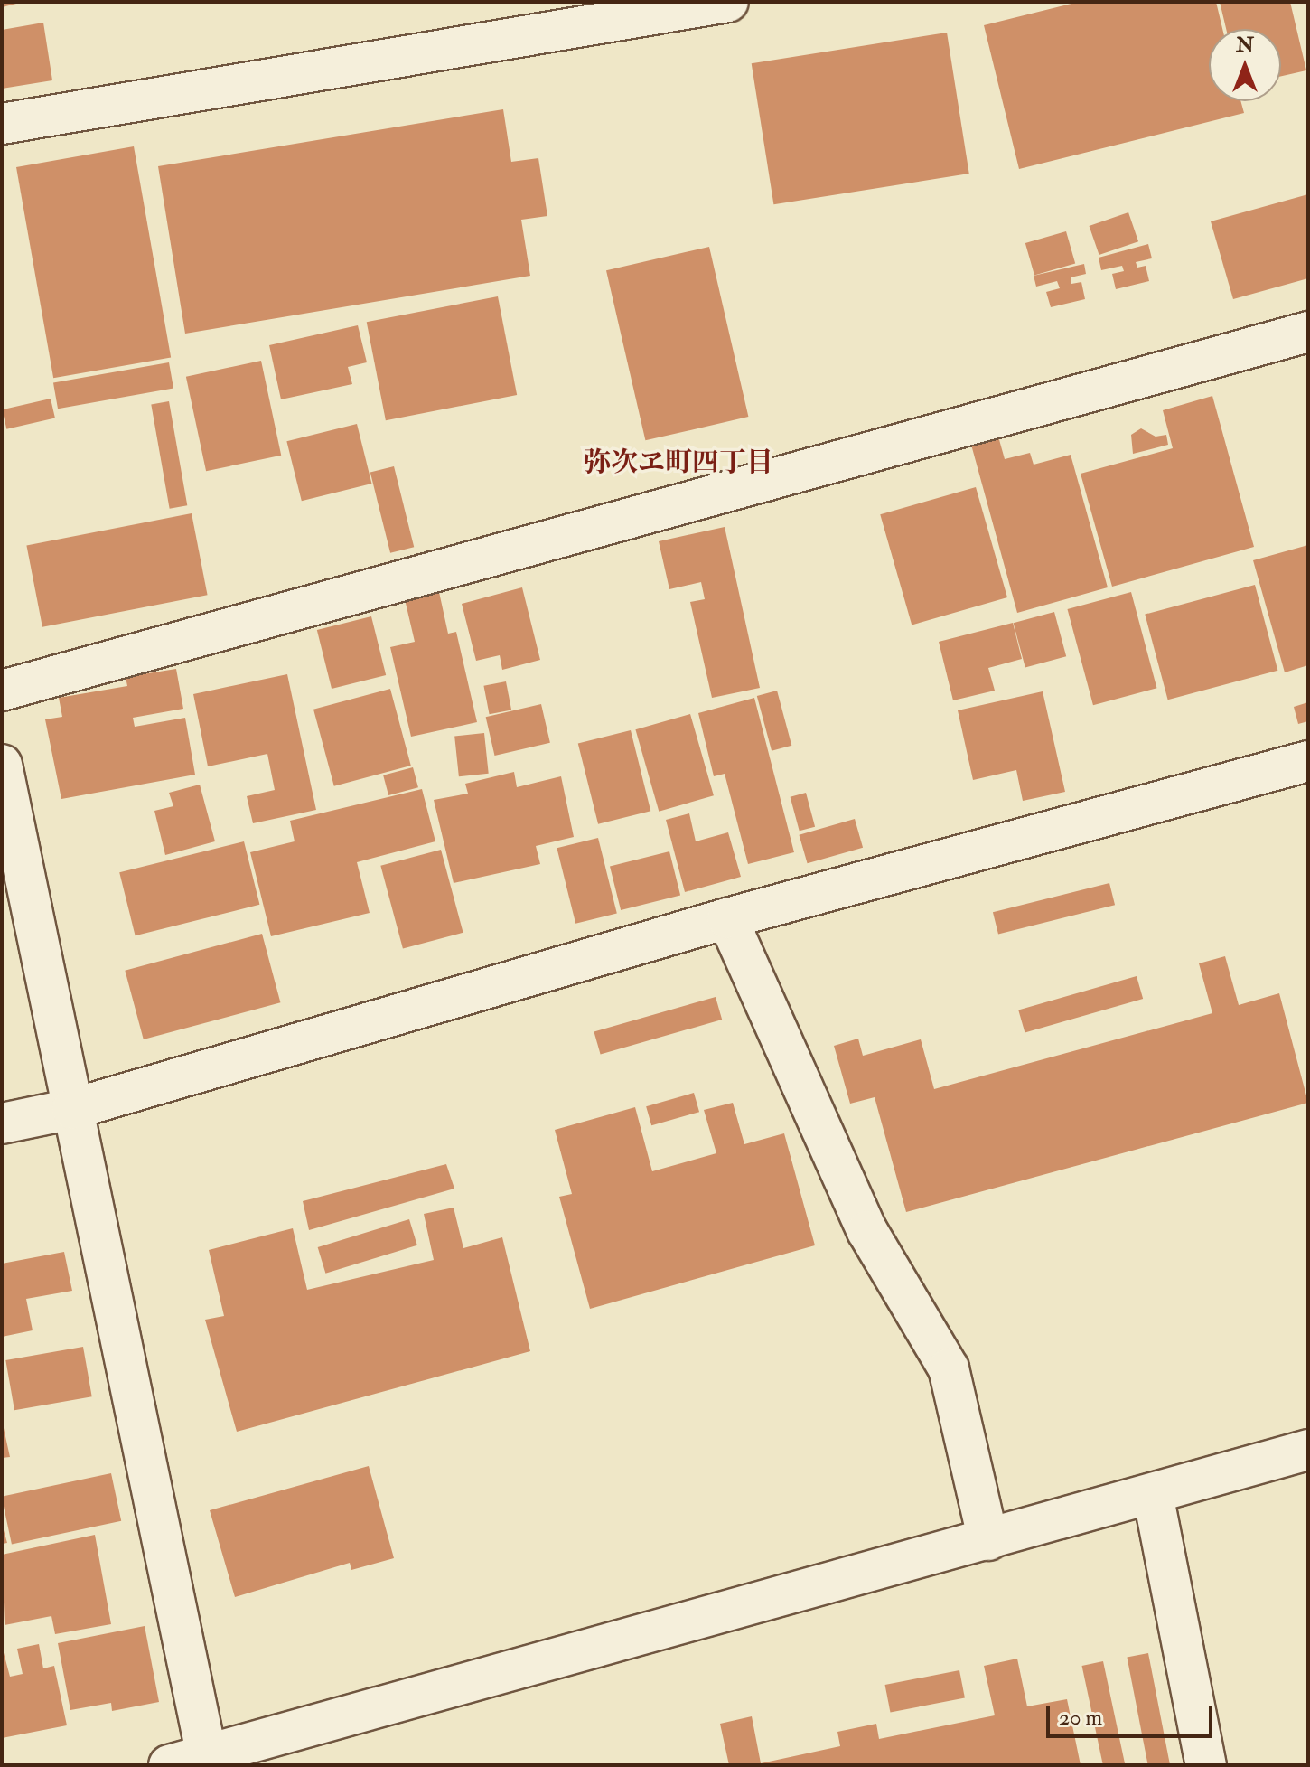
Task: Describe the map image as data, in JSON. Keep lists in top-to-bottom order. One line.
{"districts":["弥次ヱ町四丁目"],"scale_bar":"20 m","north":"top"}
